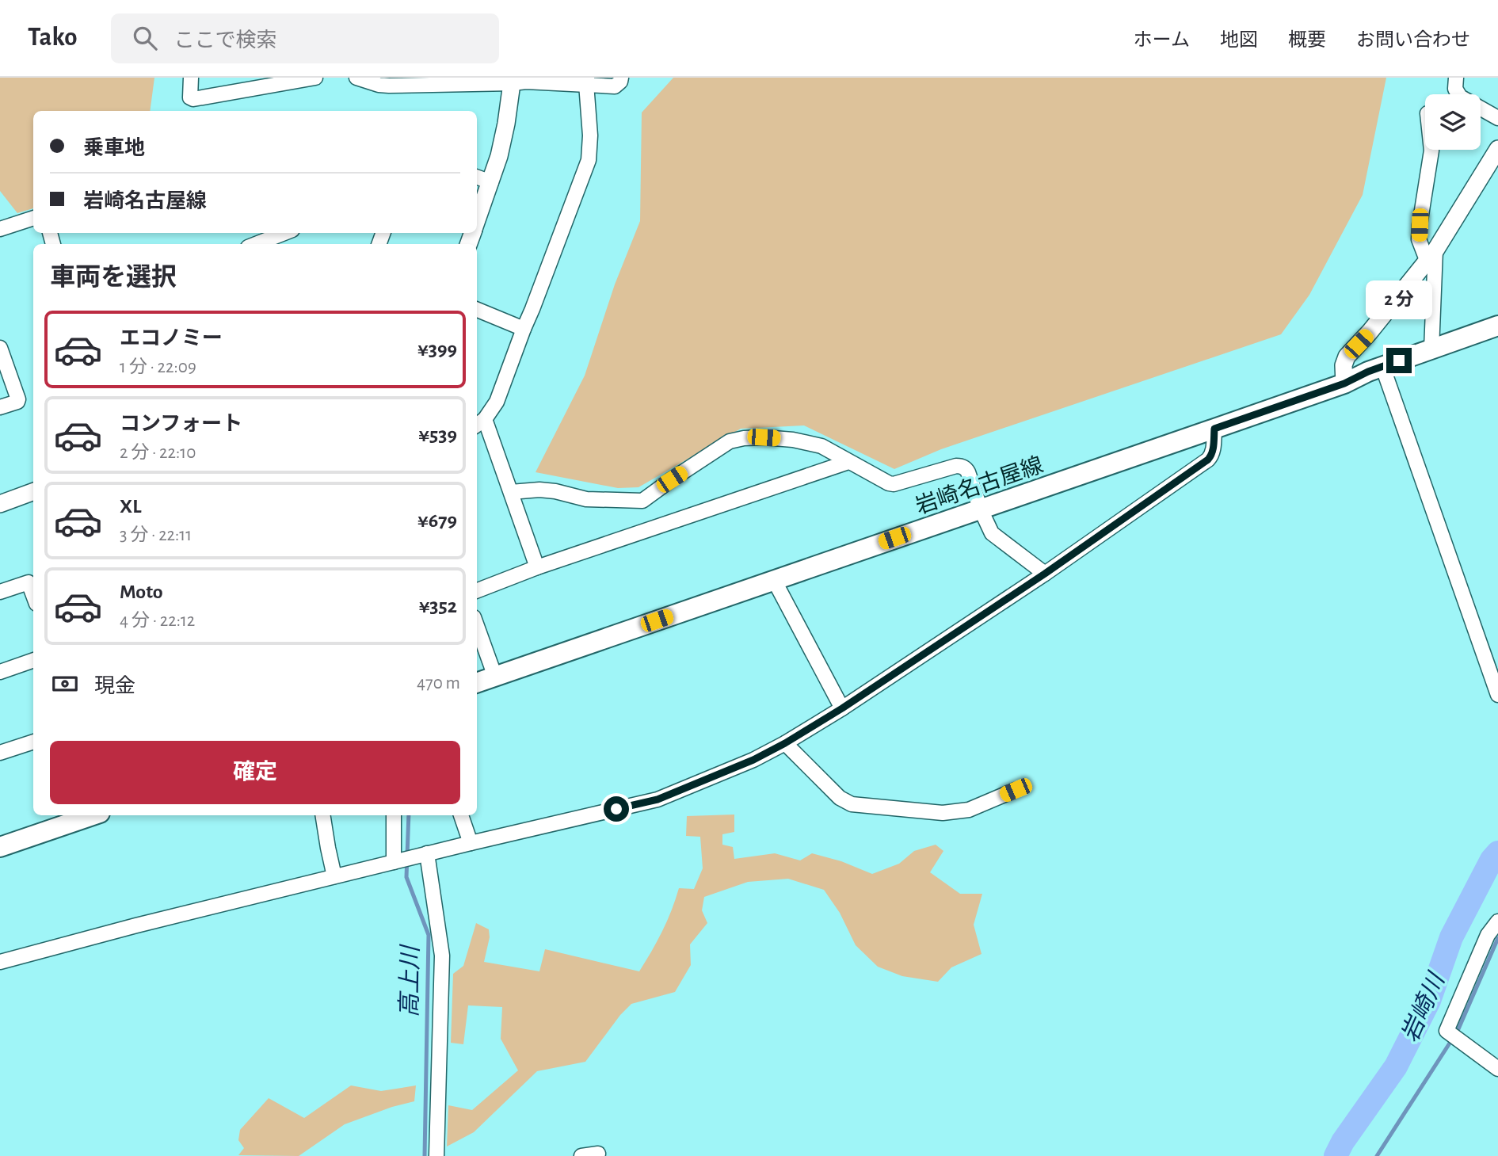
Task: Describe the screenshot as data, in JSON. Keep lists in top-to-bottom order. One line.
{"streets":{"main road":["岩崎名古屋線"]},"water":["高上川","岩崎川"],"page":{"header":"Tako","search":"ここで検索","nav":["ホーム","地図","概要","お問い合わせ"],"banner":["乗車地","岩崎名古屋線"],"heading":"車両を選択","bubble":"2 分","list":[{"name":"エコノミー","note":"1 分 · 22:09","value":"¥399"},{"name":"コンフォート","note":"2 分 · 22:10","value":"¥539"},{"name":"XL","note":"3 分 · 22:11","value":"¥679"},{"name":"Moto","note":"4 分 · 22:12","value":"¥352"}],"pay":["現金","470 m"],"buttons":"確定"}}
